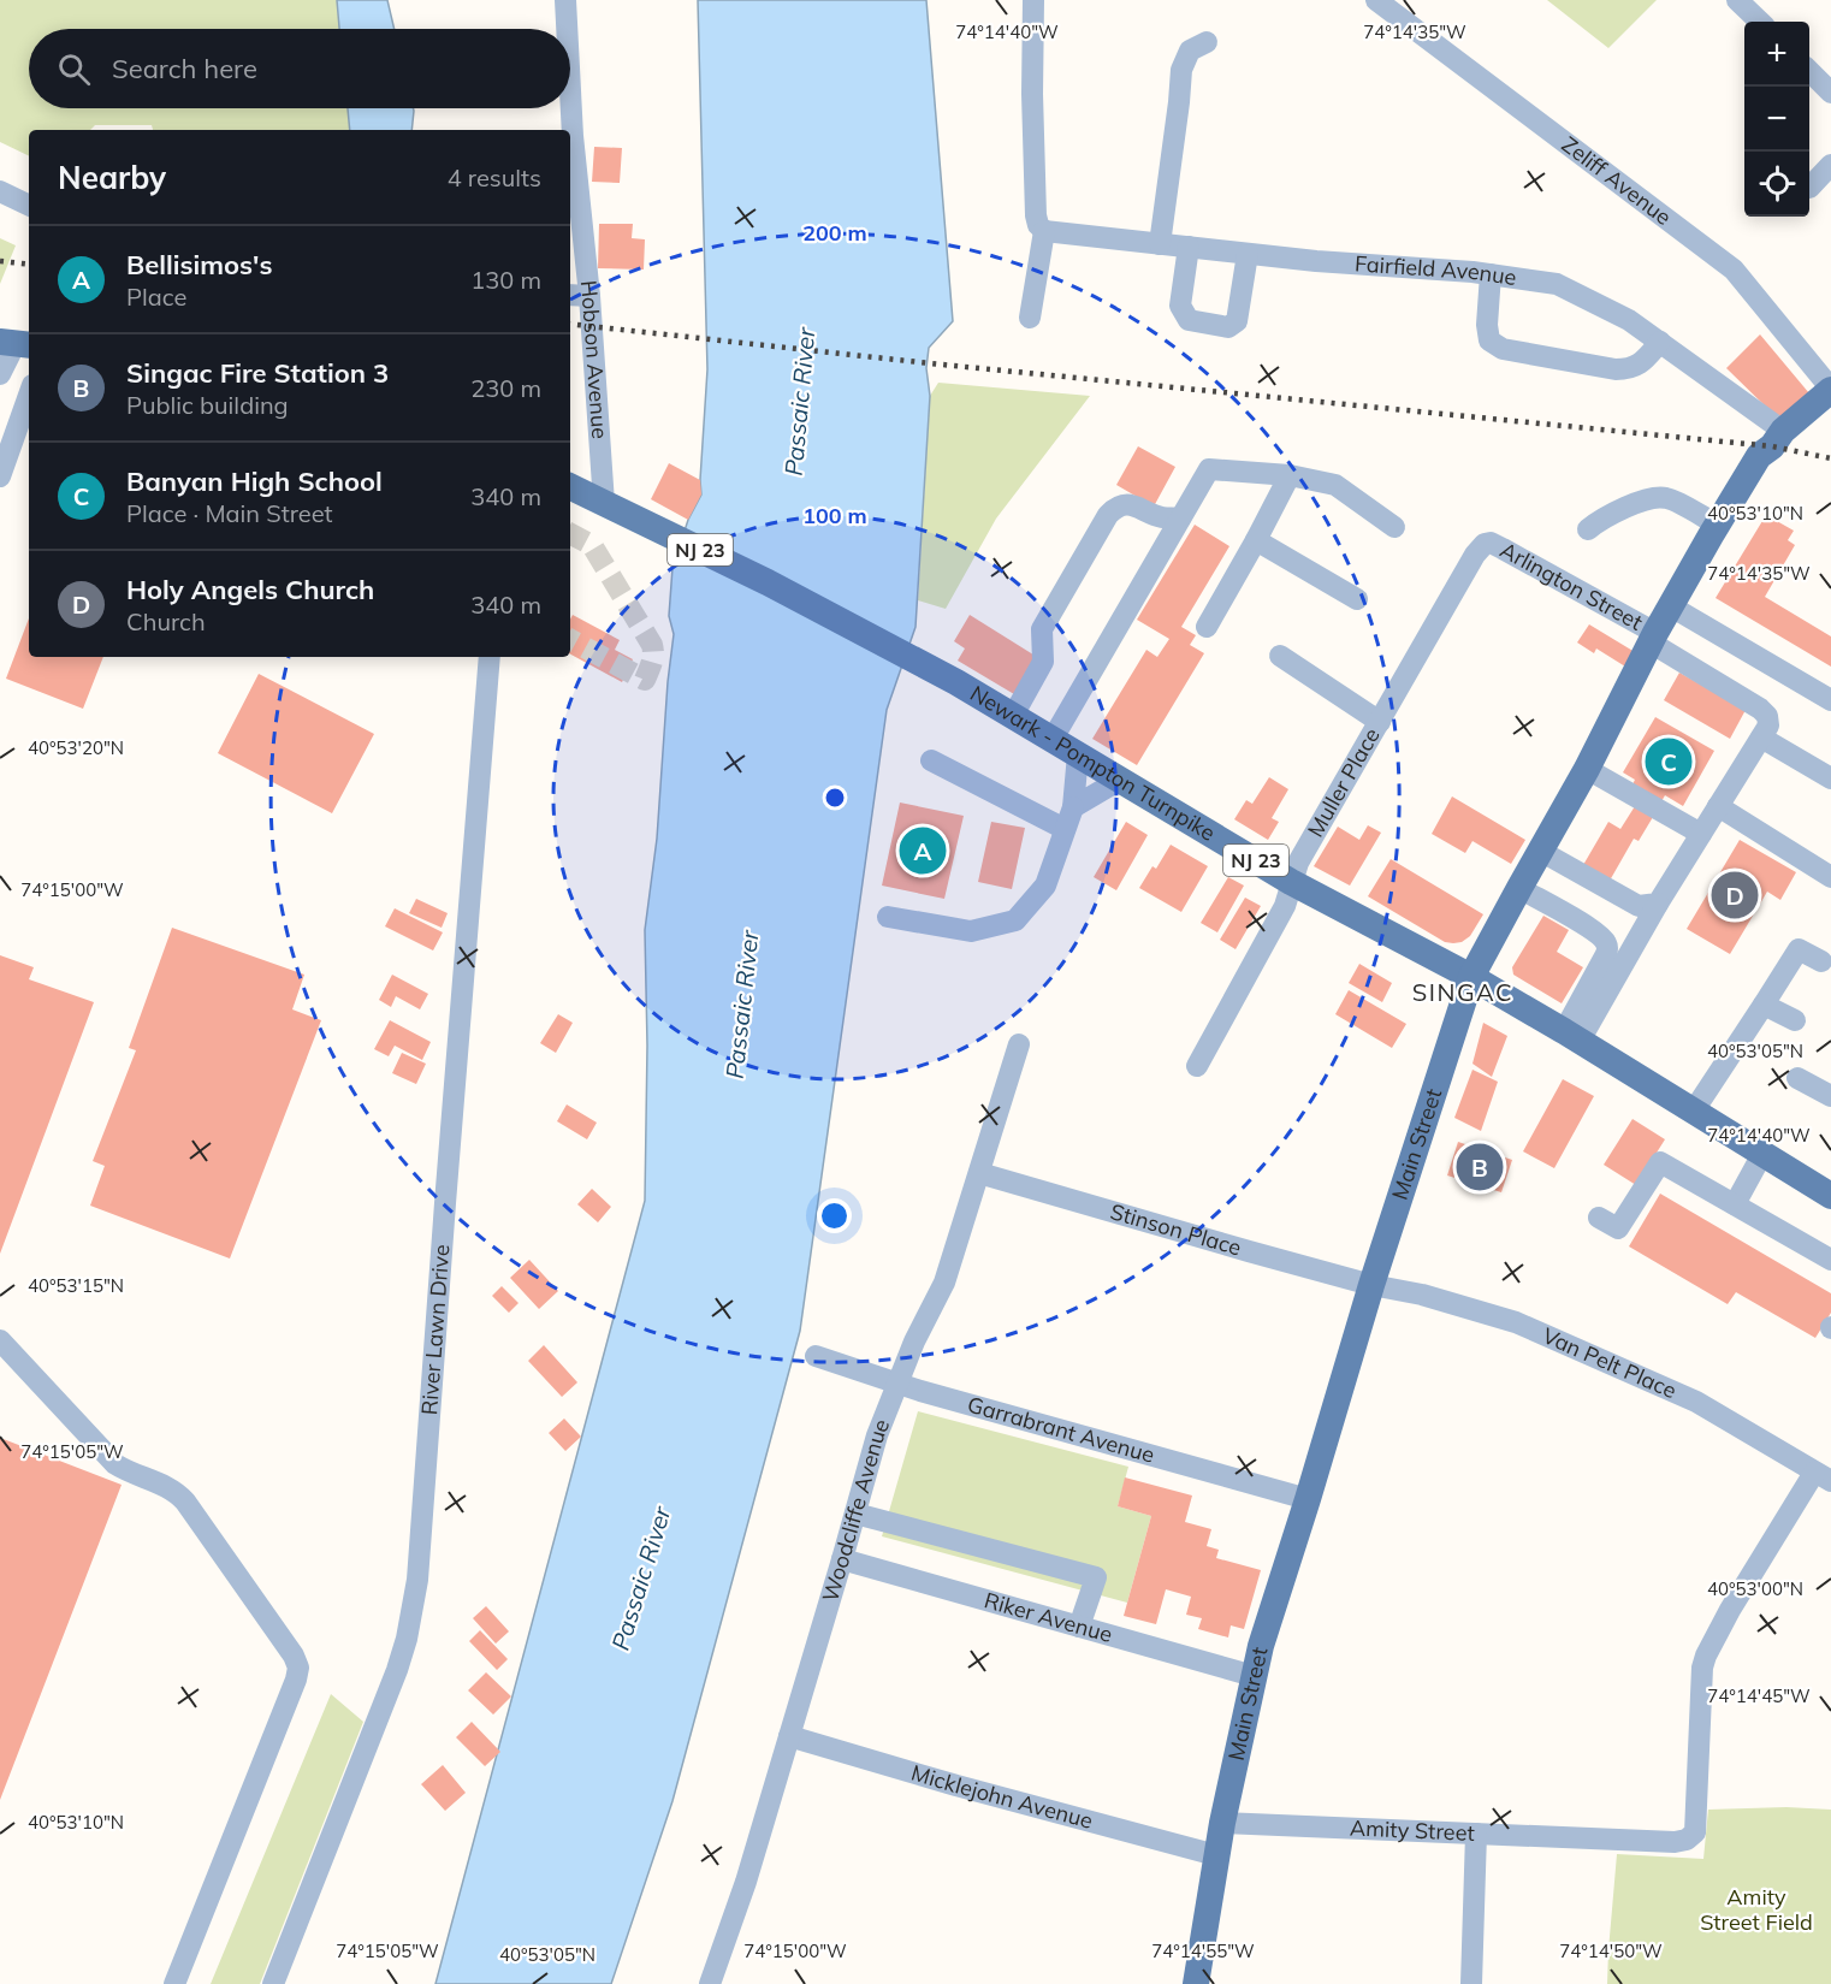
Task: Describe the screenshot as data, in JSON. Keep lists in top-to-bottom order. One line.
{"streets":{"main road":["NJ 23","Newark - Pompton Turnpike","Main Street"],"street":["Zeliff Avenue","Fairfield Avenue","Hobson Avenue","Arlington Street","Muller Place","Stinson Place","River Lawn Drive","Van Pelt Place","Garrabrant Avenue","Woodcliffe Avenue","Riker Avenue","Micklejohn Avenue","Amity Street"]},"crossings":[["Zeliff Avenue","Main Street"],["Fairfield Avenue","Main Street"],["Hobson Avenue","Newark - Pompton Turnpike"],["Arlington Street","Muller Place"],["Arlington Street","Main Street"],["Newark - Pompton Turnpike","Muller Place"],["Newark - Pompton Turnpike","Main Street"],["Main Street","Stinson Place"],["Main Street","Van Pelt Place"],["Main Street","Garrabrant Avenue"],["Main Street","Riker Avenue"],["Main Street","Micklejohn Avenue"],["Main Street","Amity Street"],["Stinson Place","Van Pelt Place"],["Stinson Place","Woodcliffe Avenue"],["Van Pelt Place","Amity Street"],["Garrabrant Avenue","Woodcliffe Avenue"],["Woodcliffe Avenue","Riker Avenue"],["Woodcliffe Avenue","Micklejohn Avenue"]],"districts":["SINGAC"],"water":["Passaic River"],"parks":["Amity Street Field"],"page":{"map_buttons":["+","−"],"search":"Search here","heading":["Nearby","4 results"],"list":[{"mark":"A","name":"Bellisimos's","note":"Place","value":"130 m"},{"mark":"B","name":"Singac Fire Station 3","note":"Public building","value":"230 m"},{"mark":"C","name":"Banyan High School","note":"Place · Main Street","value":"340 m"},{"mark":"D","name":"Holy Angels Church","note":"Church","value":"340 m"}],"pins":["C","A","D","B"]},"coordinates":["74°14'40\"W","74°14'35\"W","40°53'10\"N","40°53'20\"N","74°15'00\"W","40°53'05\"N","40°53'15\"N","74°15'05\"W","40°53'00\"N","74°14'45\"W","74°14'55\"W","74°14'50\"W"],"rings":["200 m","100 m"]}
